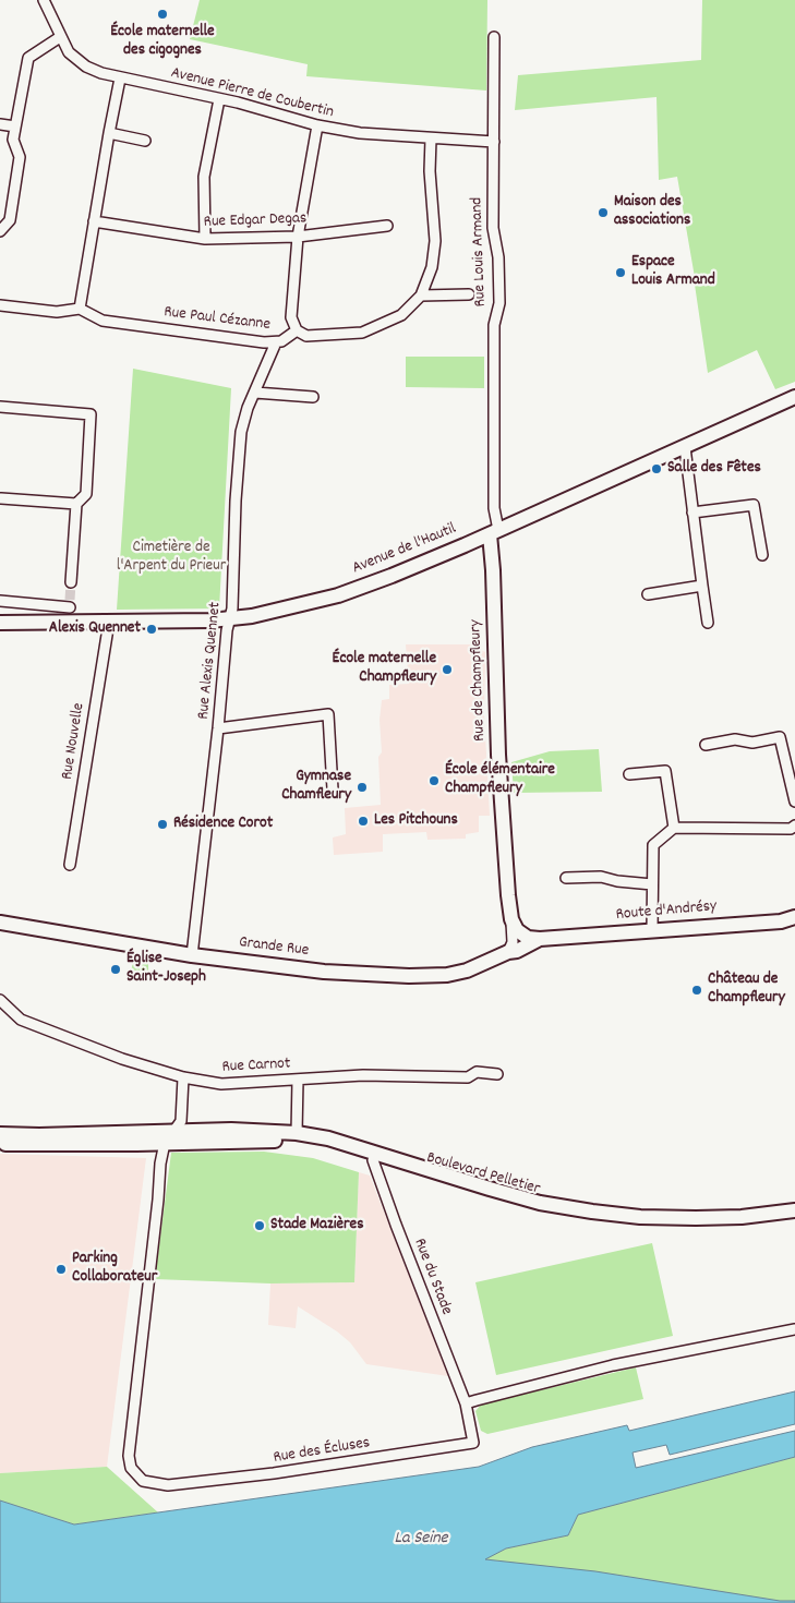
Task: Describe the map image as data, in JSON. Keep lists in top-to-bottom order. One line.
{"streets":{"street":["Avenue Pierre de Coubertin","Rue Edgar Degas","Rue Louis Armand","Rue Paul Cézanne","Avenue de l'Hautil","Rue Alexis Quennet","Rue de Champfleury","Rue Nouvelle","Route d'Andrésy","Grande Rue","Rue Carnot","Boulevard Pelletier","Rue du Stade","Rue des Écluses"]},"crossings":[["Avenue Pierre de Coubertin","Rue Louis Armand"],["Rue Louis Armand","Avenue de l'Hautil"],["Rue Louis Armand","Rue de Champfleury"],["Rue Paul Cézanne","Rue Alexis Quennet"],["Avenue de l'Hautil","Rue Alexis Quennet"],["Avenue de l'Hautil","Rue de Champfleury"],["Avenue de l'Hautil","Rue Nouvelle"],["Rue Alexis Quennet","Grande Rue"],["Route d'Andrésy","Grande Rue"],["Rue Carnot","Rue des Écluses"],["Boulevard Pelletier","Rue du Stade"],["Boulevard Pelletier","Rue des Écluses"],["Rue du Stade","Rue des Écluses"]],"water":["La Seine"],"parks":["Cimetière de l'Arpent du Prieur"],"places":["École maternelle des cigognes","Maison des associations","Espace Louis Armand","Salle des Fêtes","Alexis Quennet","École maternelle Champfleury","École élémentaire Champfleury","Gymnase Chamfleury","Les Pitchouns","Résidence Corot","Église Saint-Joseph","Château de Champfleury","Stade Mazières","Parking Collaborateur"]}
